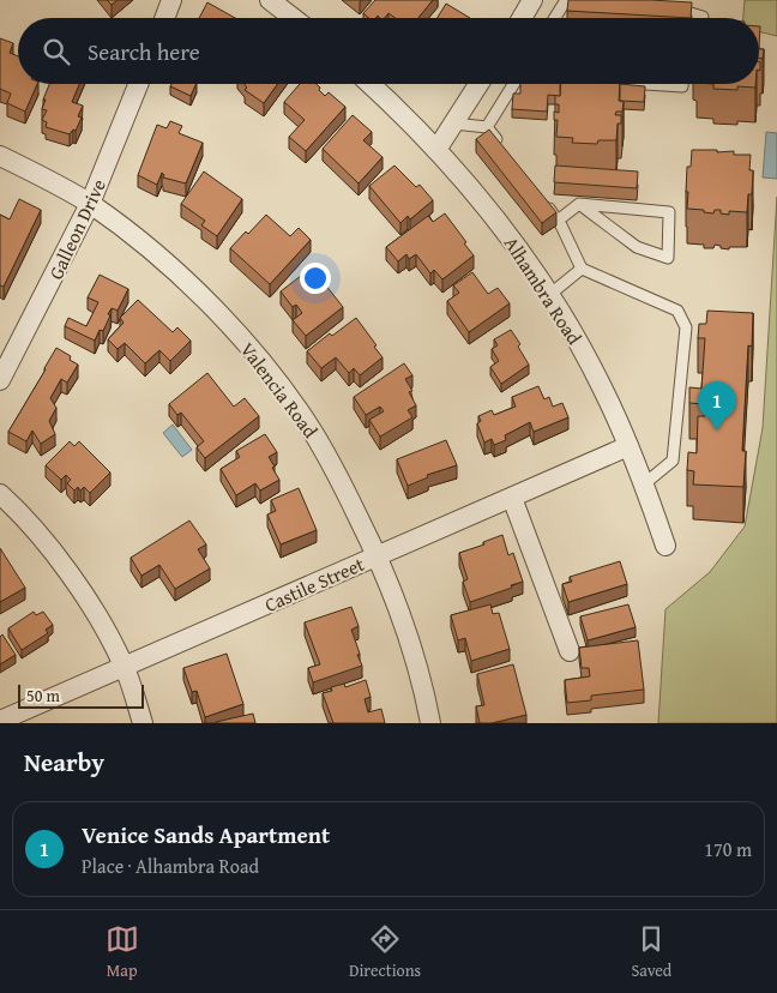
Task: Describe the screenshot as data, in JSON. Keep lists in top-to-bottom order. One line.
{"streets":{"street":["Galleon Drive","Alhambra Road","Valencia Road","Castile Street"]},"crossings":[["Galleon Drive","Valencia Road"],["Alhambra Road","Castile Street"],["Valencia Road","Castile Street"]],"scale_bar":"50 m","page":{"search":"Search here","pins":"1","scale":"50 m","heading":"Nearby","list":[{"mark":"1","name":"Venice Sands Apartment","note":"Place · Alhambra Road","value":"170 m"}],"nav":["Map","Directions","Saved"]}}
